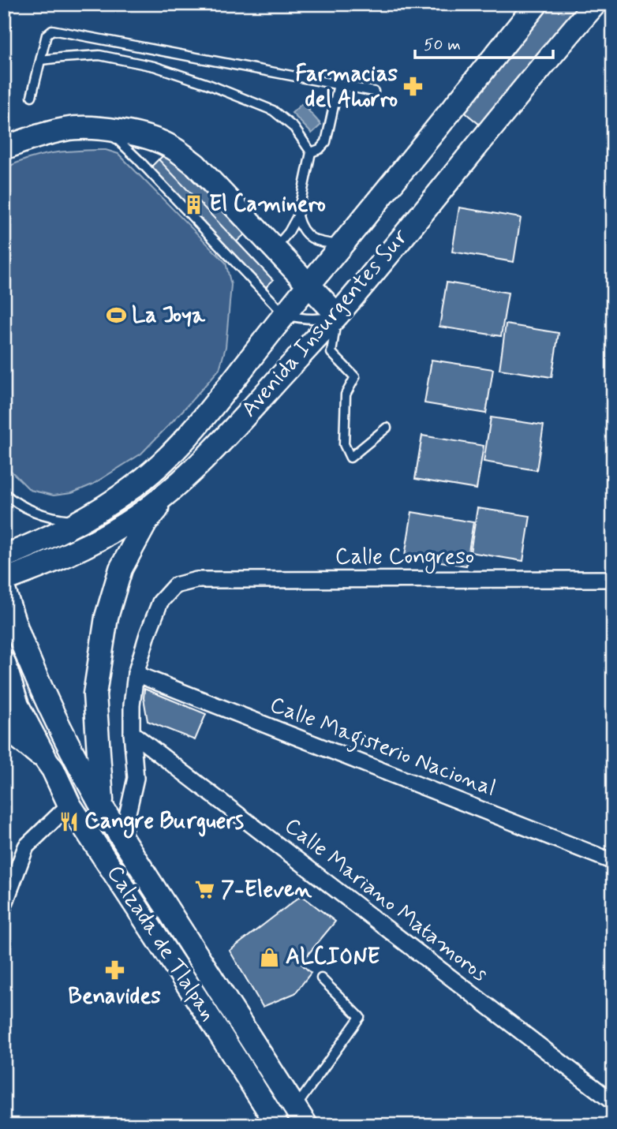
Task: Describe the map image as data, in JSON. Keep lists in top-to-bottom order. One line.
{"streets":{"main road":["Avenida Insurgentes Sur","Calzada de Tlalpan"],"street":["Calle Congreso","Calle Magisterio Nacional","Calle Mariano Matamoros"]},"crossings":[["Calle Congreso","Calle Magisterio Nacional"]],"places":{"pharmacy":["Farmacias del Ahorro","Benavides"],"building":["El Caminero"],"sports":["La Joya"],"restaurant":["Cangre Burguers"],"supermarket":["7-Eleven"],"shop":["ALCIONE"]},"scale_bar":"50 m"}
